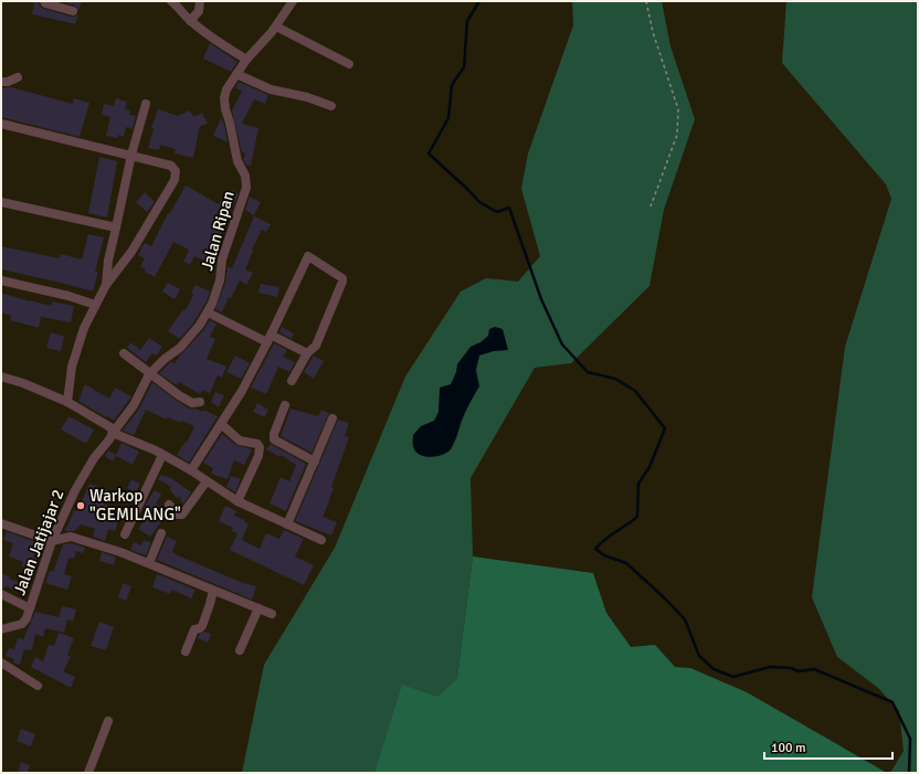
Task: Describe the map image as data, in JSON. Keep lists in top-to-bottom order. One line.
{"streets":{"street":["Jalan Ripan","Jalan Jatijajar 2"]},"crossings":[["Jalan Ripan","Jalan Jatijajar 2"]],"places":["Warkop \"GEMILANG\""],"scale_bar":"100 m"}
